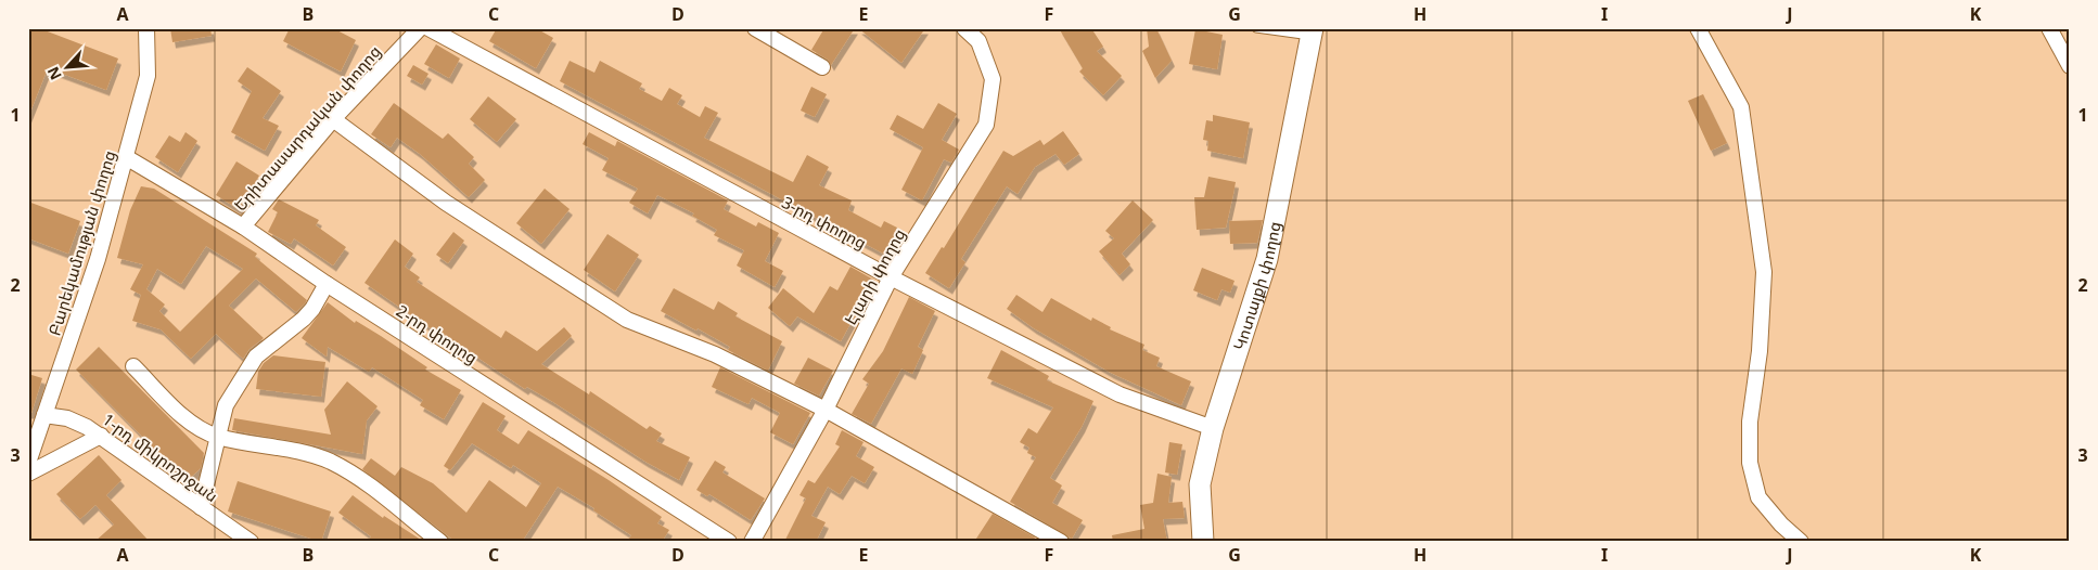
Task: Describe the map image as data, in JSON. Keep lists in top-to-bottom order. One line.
{"streets":{"main road":["Կոտայքի փողոց"],"street":["Երիտասարդական փողոց","3-րդ փողոց","Բարեկամության փողոց","Էլարի փողոց","2-րդ փողոց","1-րդ միկրոշրջան"]},"crossings":[["Երիտասարդական փողոց","2-րդ փողոց"],["3-րդ փողոց","Էլարի փողոց"],["3-րդ փողոց","Կոտայքի փողոց"],["Բարեկամության փողոց","2-րդ փողոց"],["Բարեկամության փողոց","1-րդ միկրոշրջան"]],"north":"bottom left","grid":{"columns":["A","B","C","D","E","F","G","H","I","J","K"],"rows":["1","2","3"]}}
